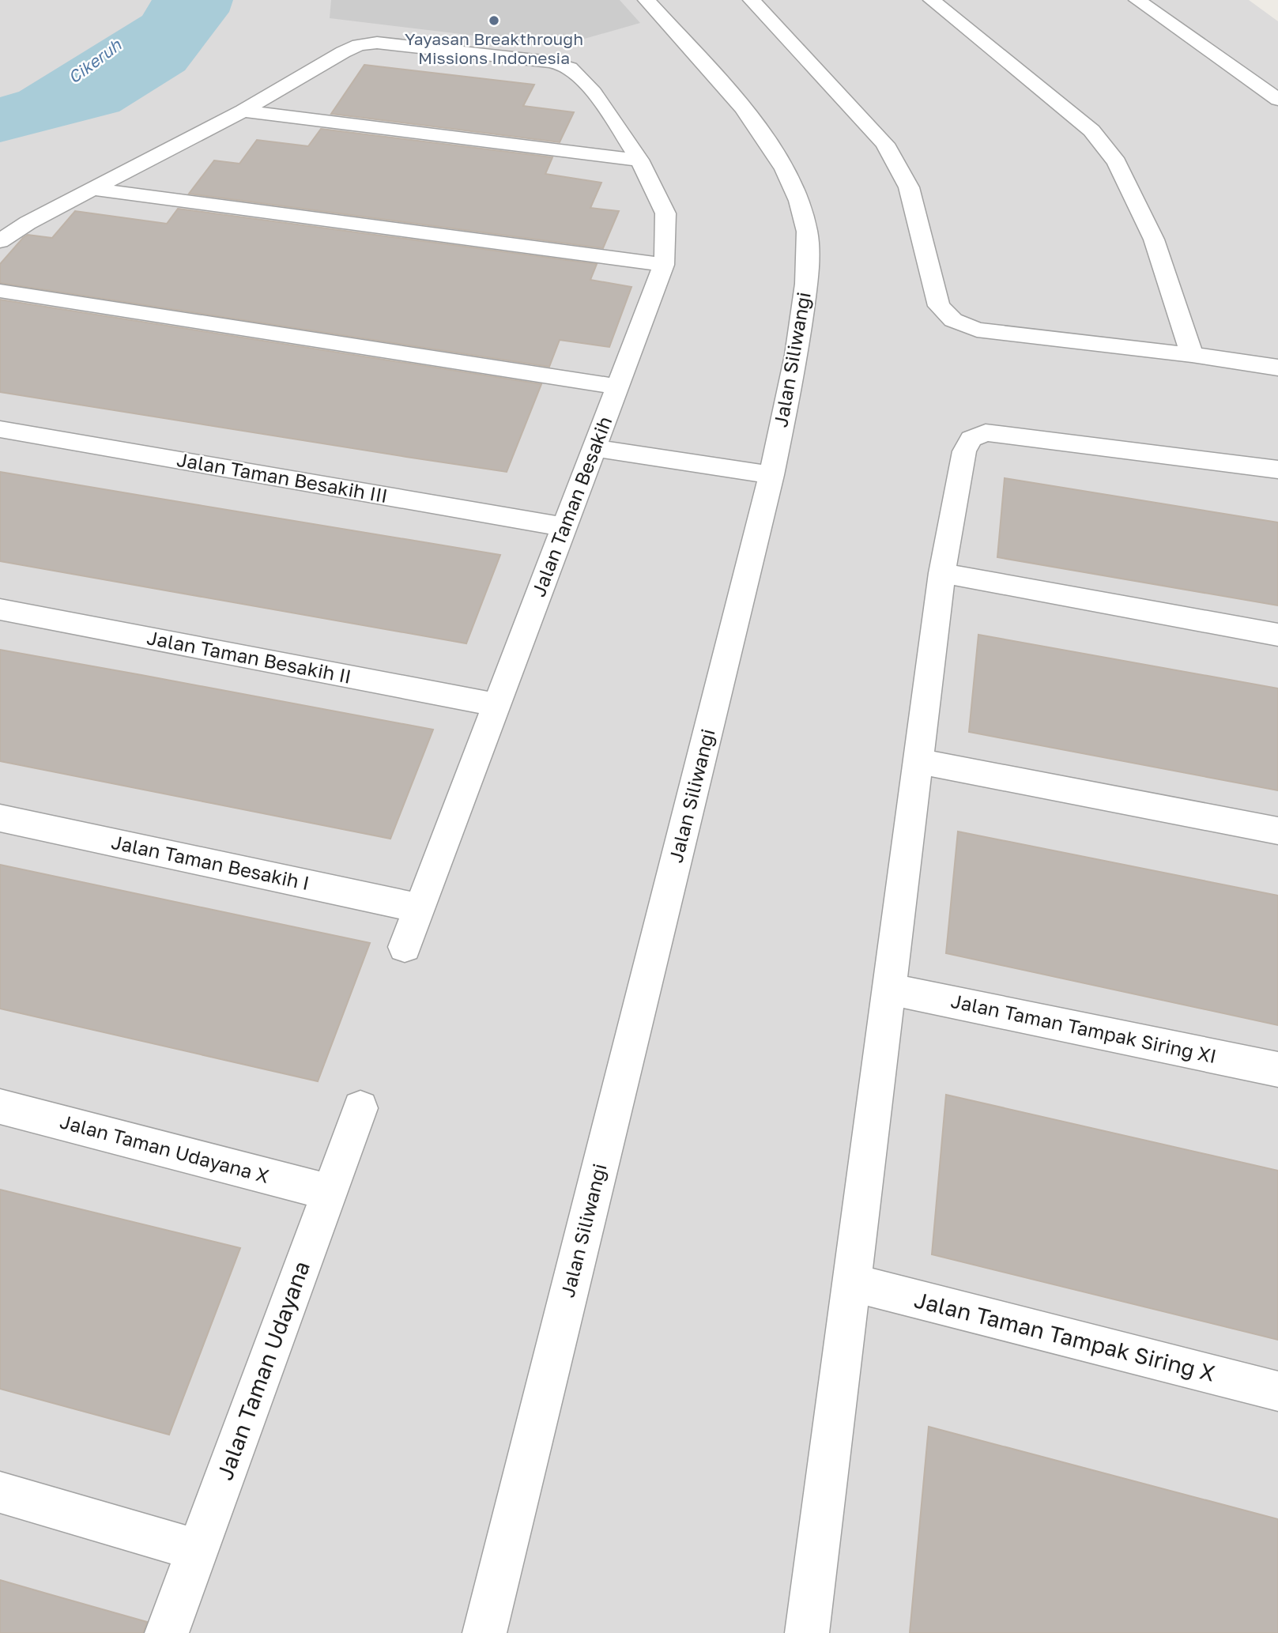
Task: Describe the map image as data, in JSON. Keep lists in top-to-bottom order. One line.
{"streets":{"street":["Jalan Siliwangi","Jalan Taman Besakih III","Jalan Taman Besakih","Jalan Taman Besakih II","Jalan Taman Besakih I","Jalan Taman Tampak Siring XI","Jalan Taman Udayana X","Jalan Taman Tampak Siring X","Jalan Taman Udayana"]},"crossings":[["Jalan Taman Besakih III","Jalan Taman Besakih"],["Jalan Taman Besakih","Jalan Taman Besakih II"],["Jalan Taman Besakih","Jalan Taman Besakih I"],["Jalan Taman Udayana X","Jalan Taman Udayana"]],"water":["Cikeruh"],"places":["Yayasan Breakthrough Missions Indonesia"]}
